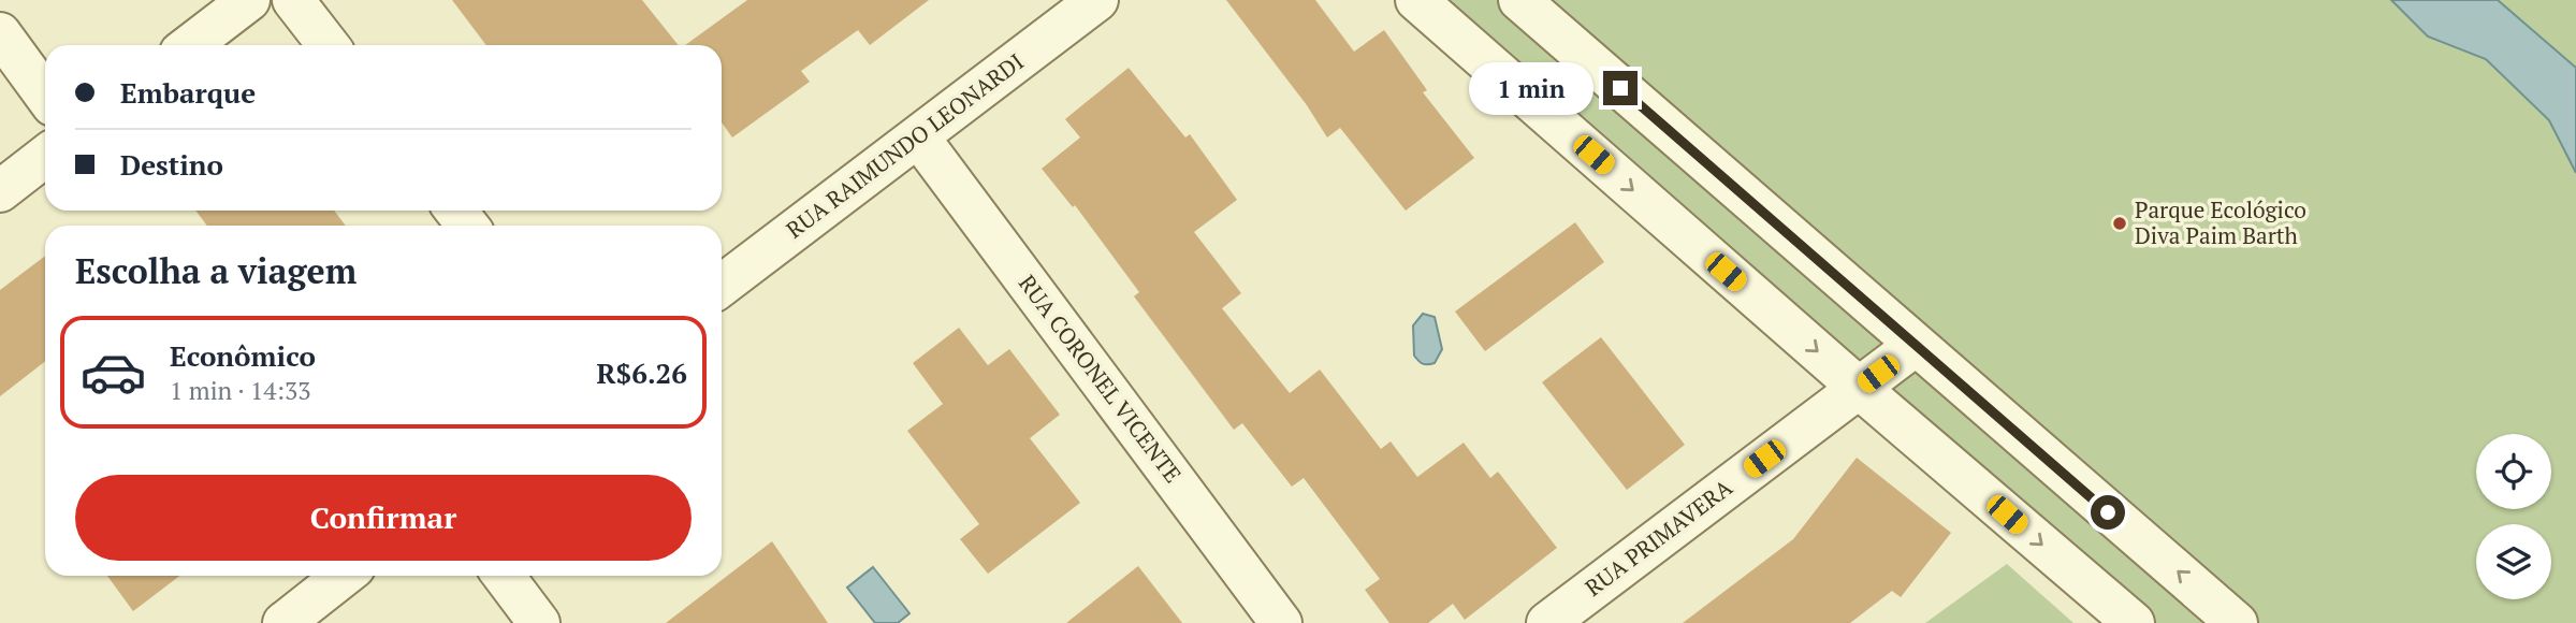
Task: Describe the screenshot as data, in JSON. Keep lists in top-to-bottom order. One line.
{"streets":{"street":["RUA RAIMUNDO LEONARDI","RUA CORONEL VICENTE","RUA PRIMAVERA"]},"crossings":[["RUA RAIMUNDO LEONARDI","RUA CORONEL VICENTE"]],"places":["Parque Ecológico Diva Paim Barth"],"page":{"banner":["Embarque","Destino"],"bubble":"1 min","heading":"Escolha a viagem","list":[{"name":"Econômico","note":"1 min · 14:33","value":"R$6.26"}],"buttons":"Confirmar"}}
